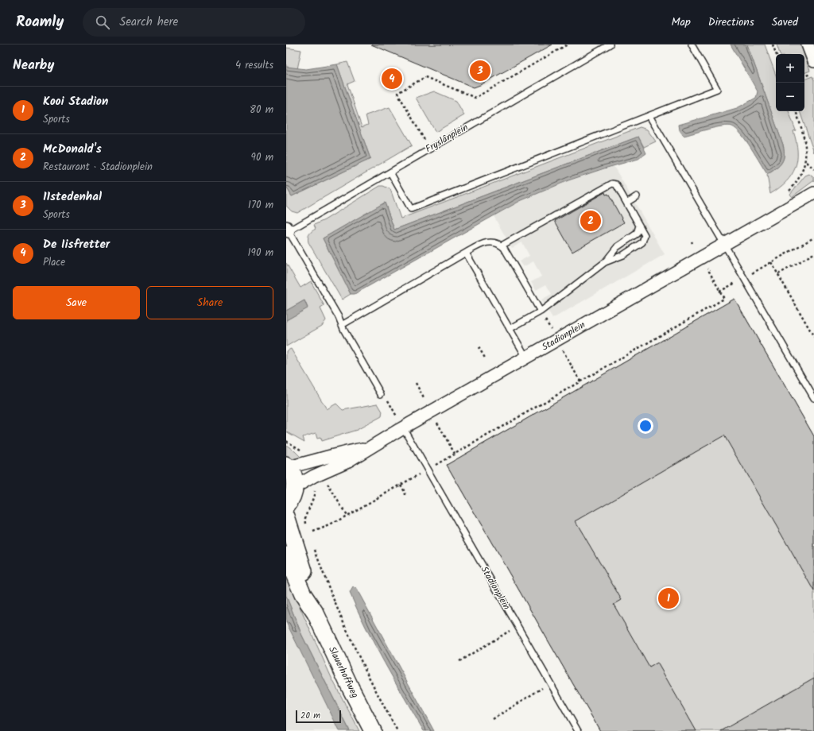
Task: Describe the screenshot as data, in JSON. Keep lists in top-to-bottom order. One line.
{"streets":{"main road":["Slauerhoffweg"],"street":["Stadionplein"],"lane":["Fryslânplein"]},"scale_bar":"20 m","page":{"header":"Roamly","search":"Search here","nav":["Map","Directions","Saved"],"heading":["Nearby","4 results"],"map_buttons":["+","−"],"pins":["3","4","2","1"],"list":[{"mark":"1","name":"Kooi Stadion","note":"Sports","value":"80 m"},{"mark":"2","name":"McDonald's","note":"Restaurant · Stadionplein","value":"90 m"},{"mark":"3","name":"11stedenhal","note":"Sports","value":"170 m"},{"mark":"4","name":"De Iisfretter","note":"Place","value":"190 m"}],"buttons":["Save","Share"],"scale":"20 m"}}
